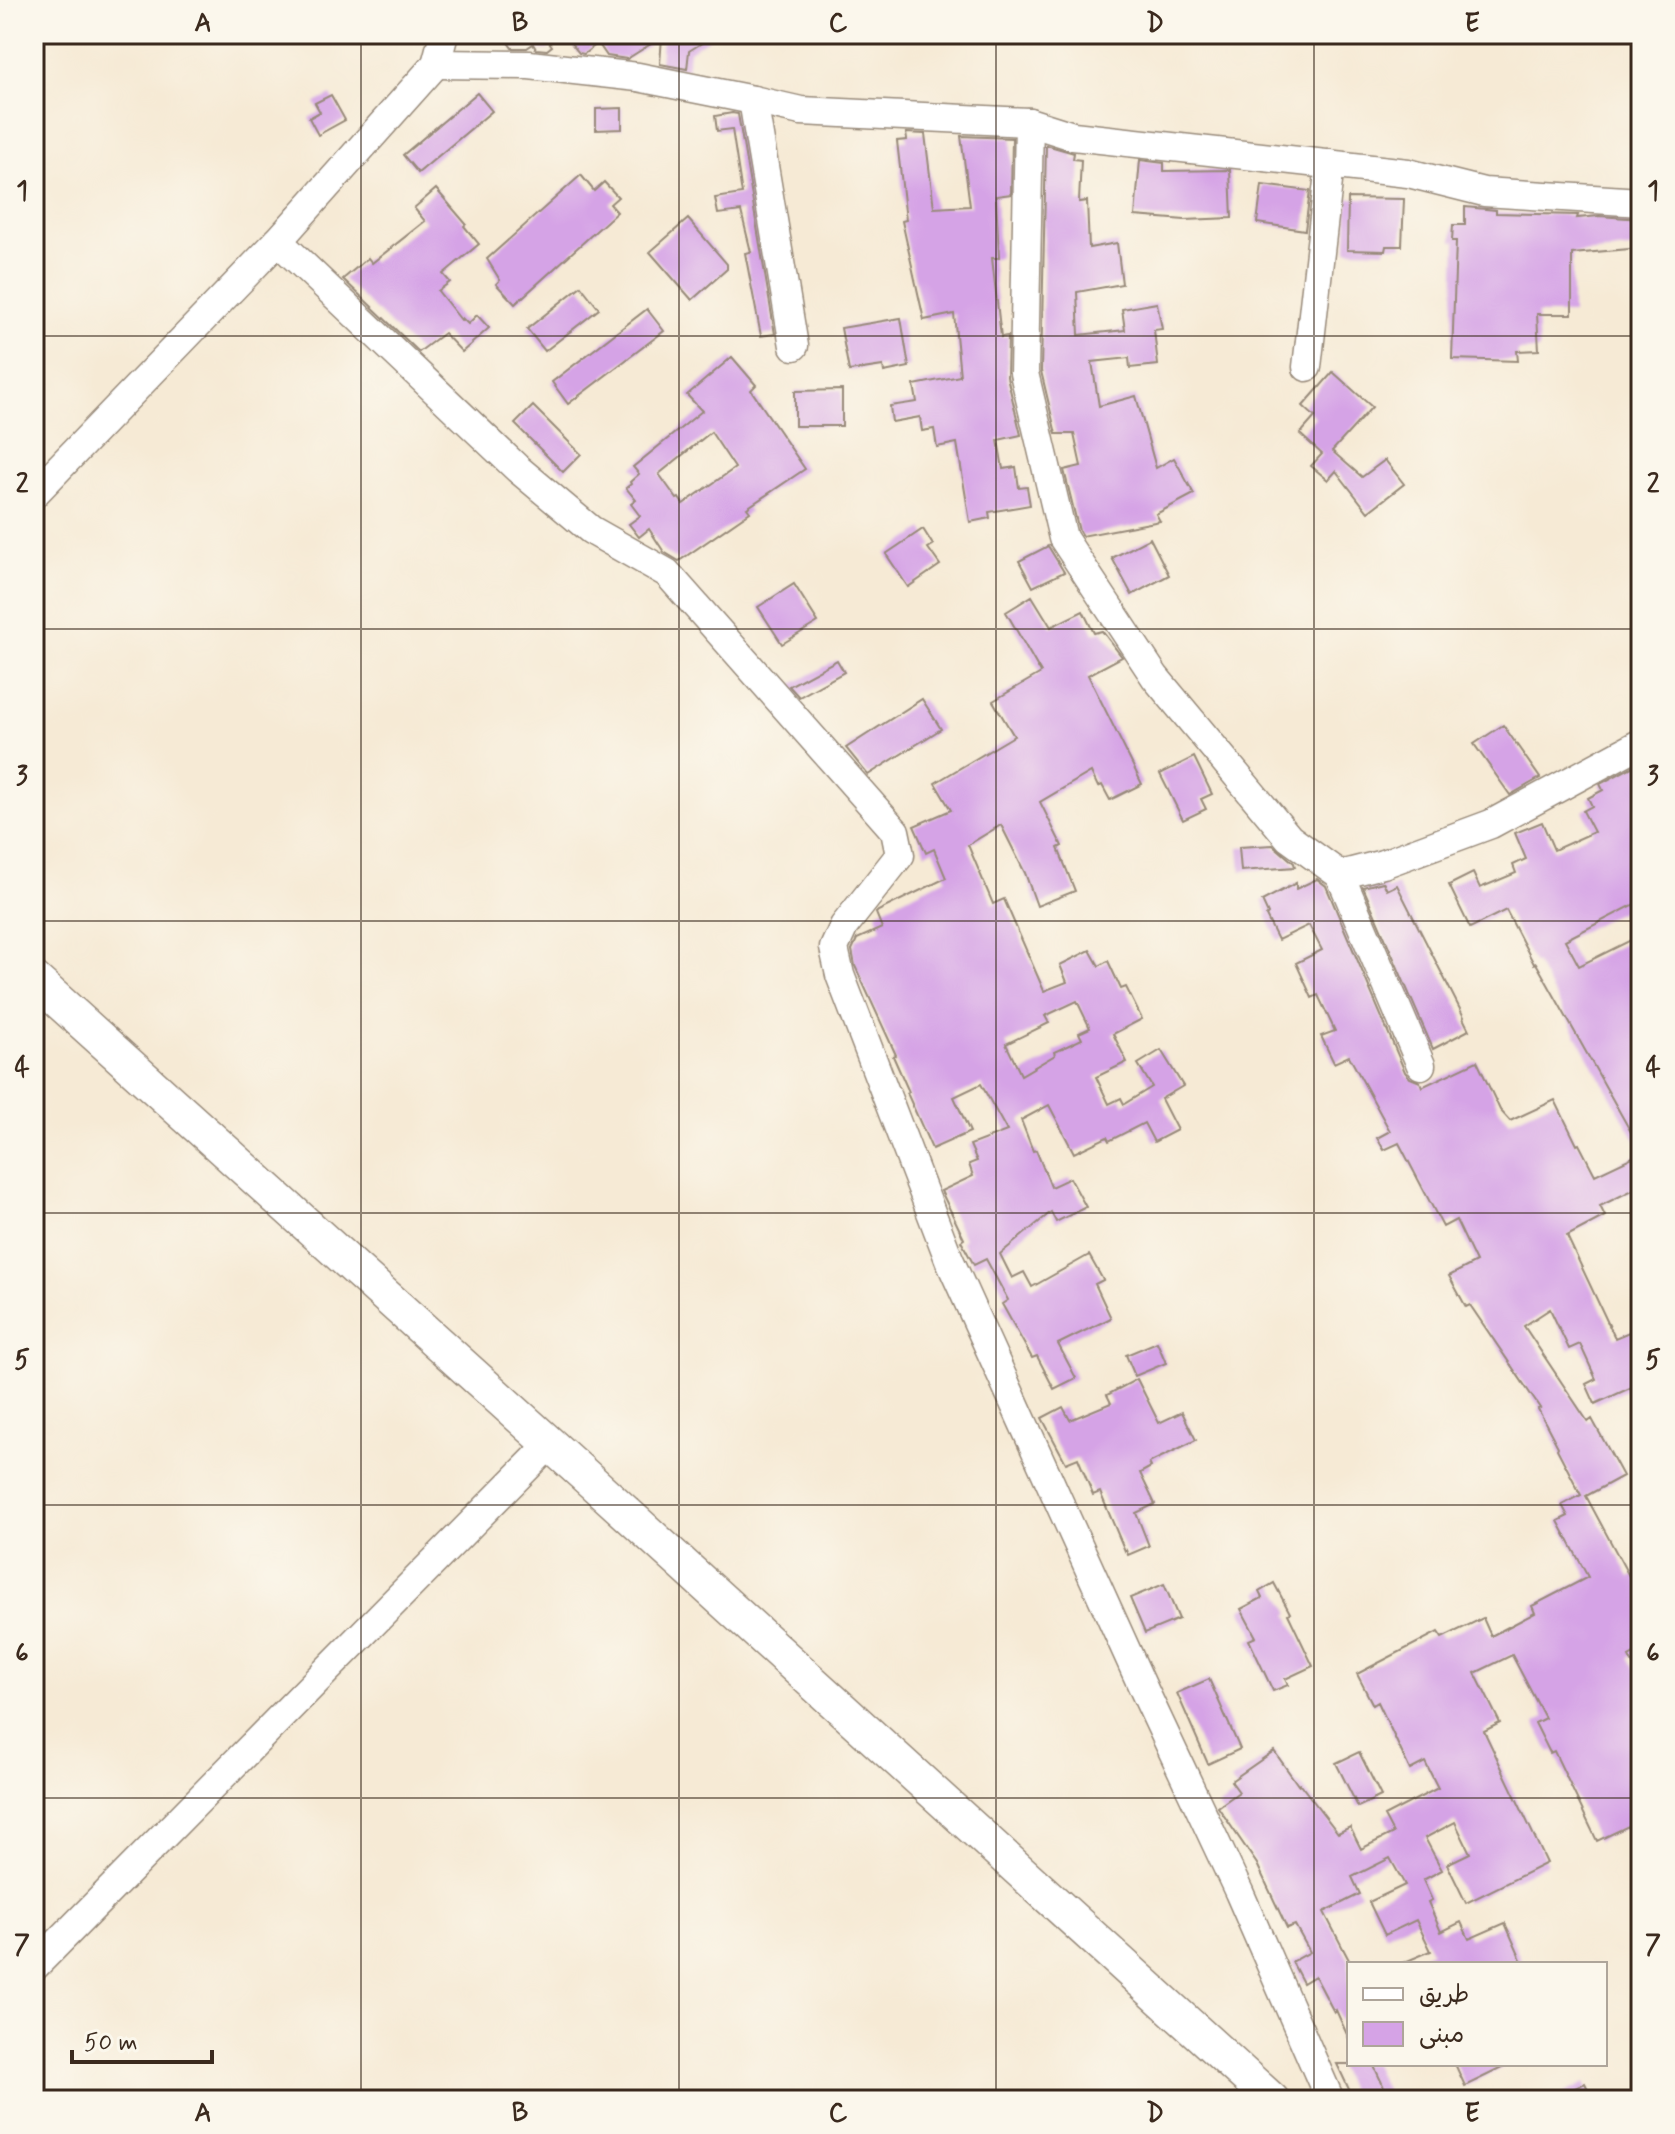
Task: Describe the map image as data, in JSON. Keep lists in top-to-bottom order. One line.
{"legend":["طريق","مبنى"],"scale_bar":"50 m","grid":{"columns":["A","B","C","D","E"],"rows":["1","2","3","4","5","6","7"]}}
